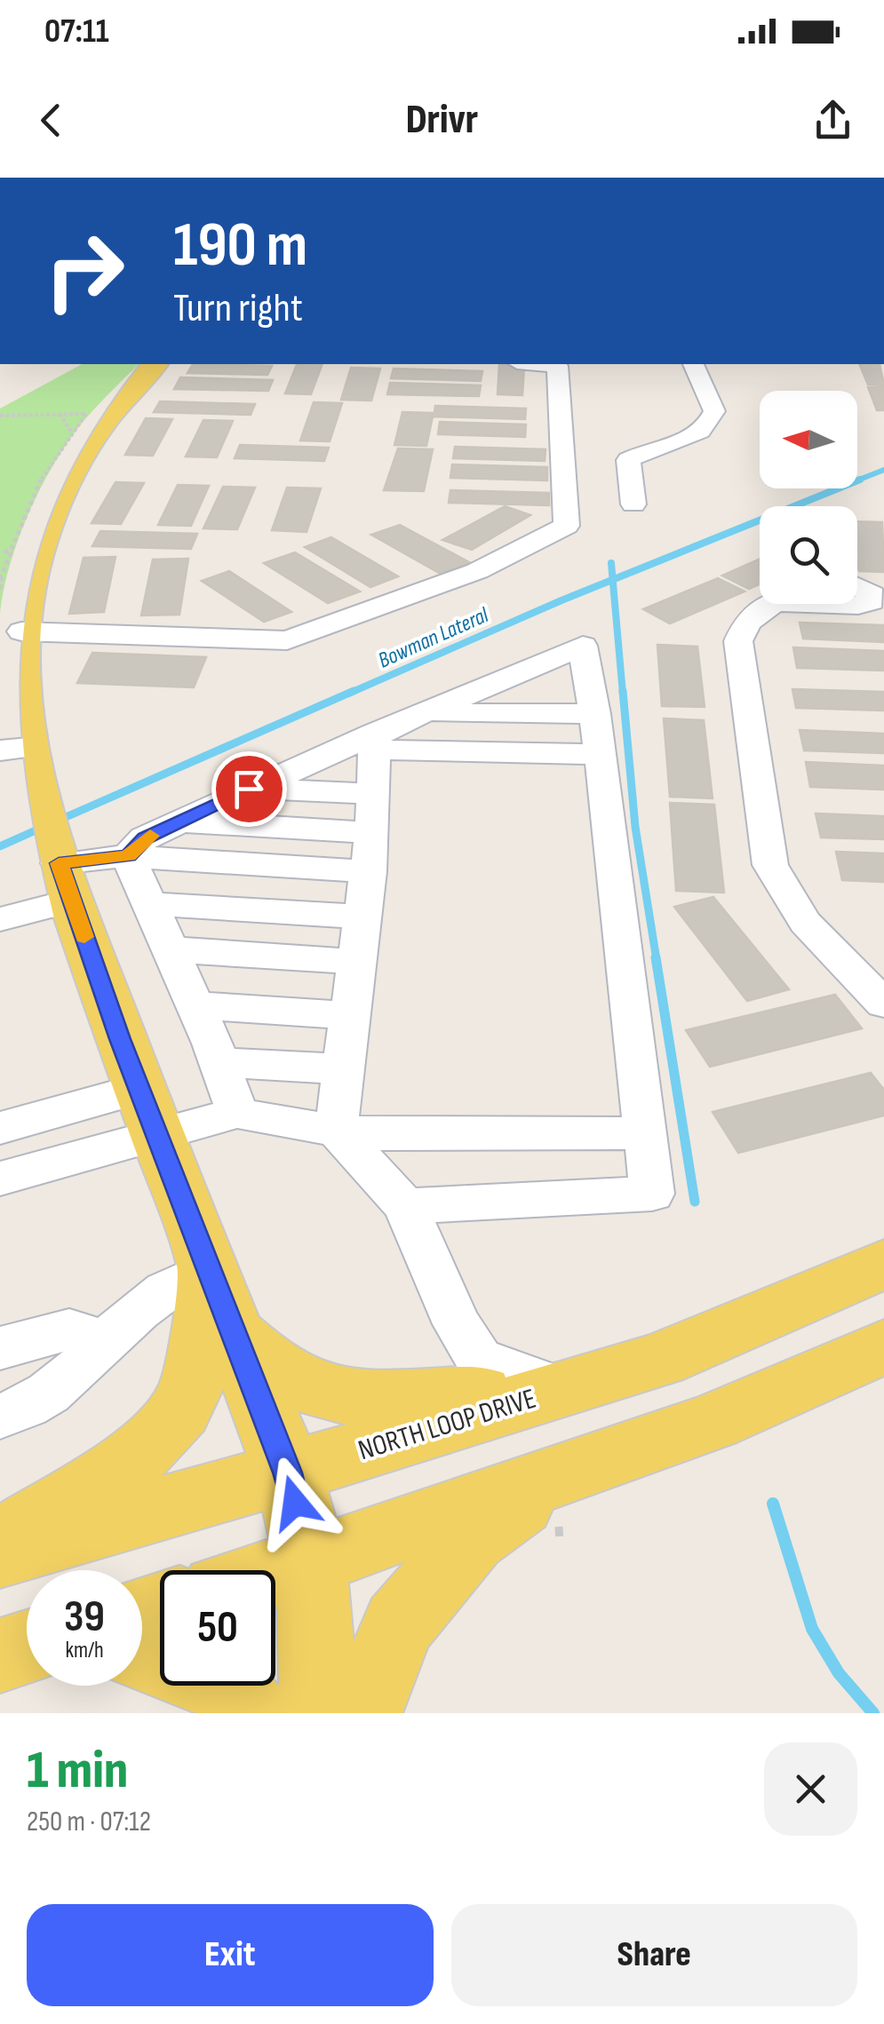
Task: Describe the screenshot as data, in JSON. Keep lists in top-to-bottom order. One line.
{"streets":{"main road":["NORTH LOOP DRIVE"]},"water":["Bowman Lateral"],"north":"left","page":{"status":"07:11","header":"Drivr","turn":["190 m","Turn right"],"speed":"39 km/h","limit":"50","heading":["1 min","250 m · 07:12"],"buttons":["Exit","Share"]}}
